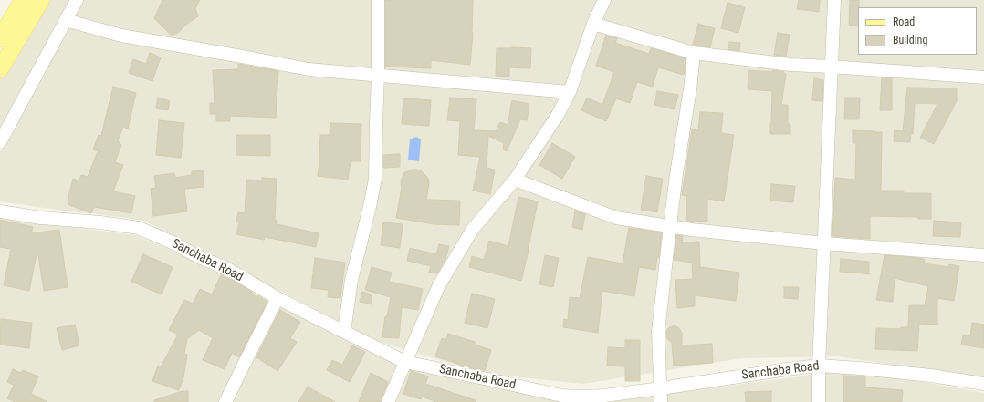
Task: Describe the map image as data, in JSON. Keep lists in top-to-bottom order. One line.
{"streets":{"street":["Sanchaba Road"]},"legend":["Road","Building"]}
